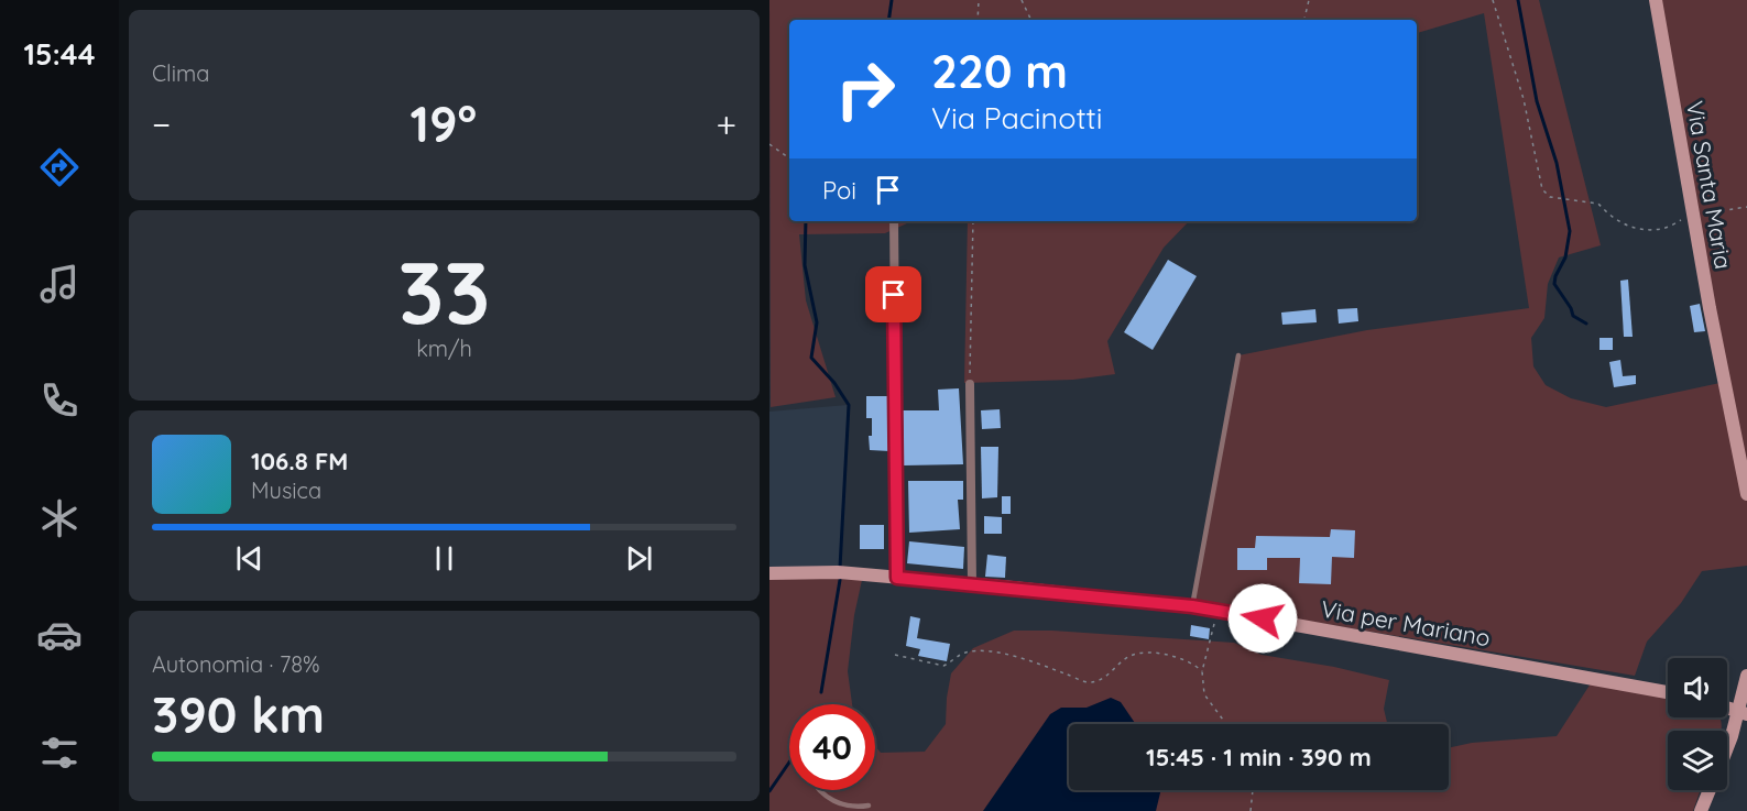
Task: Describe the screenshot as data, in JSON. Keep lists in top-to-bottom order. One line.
{"streets":{"street":["Via Santa Maria","Via per Mariano"]},"page":{"tabs":"15:44","tile":["Clima",["33","km/h"],["Autonomia · 78%","390 km"]],"turn":["220 m","Via Pacinotti"],"heat":["−","19°","+"],"then":"Poi","song":["106.8 FM","Musica"],"limit":"40","trip":"15:45 · 1 min · 390 m"}}
